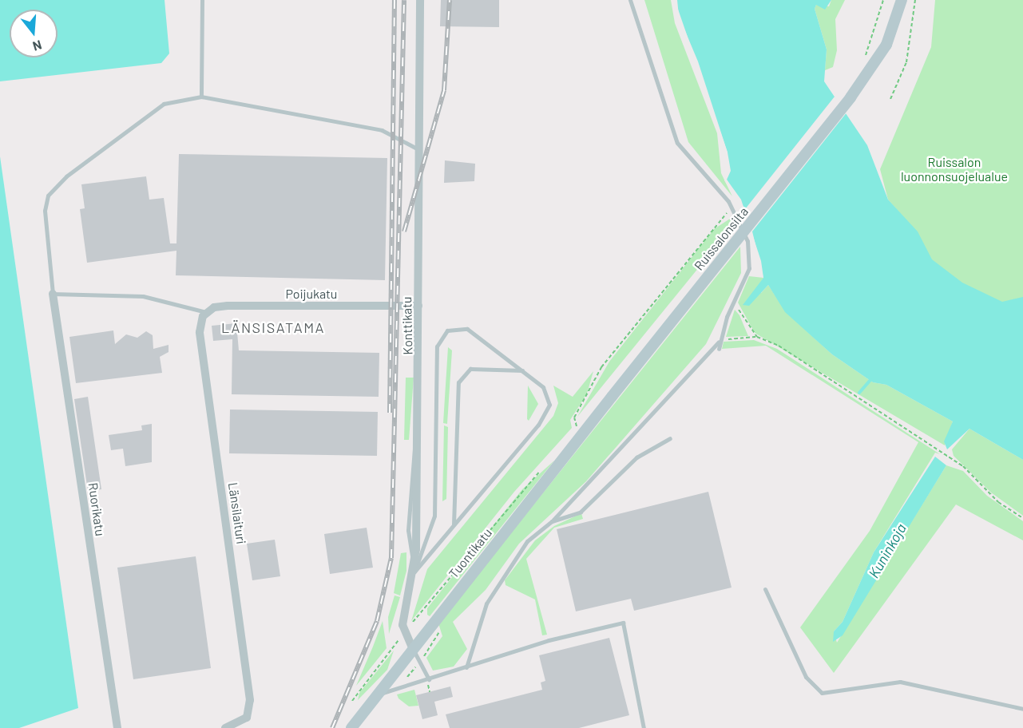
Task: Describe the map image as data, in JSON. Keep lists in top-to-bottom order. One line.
{"streets":{"street":["Ruissalonsilta","Poijukatu","Konttikatu","Ruorikatu","Länsilaituri","Tuontikatu"]},"crossings":[["Ruissalonsilta","Tuontikatu"],["Poijukatu","Konttikatu"],["Poijukatu","Länsilaituri"],["Konttikatu","Tuontikatu"]],"districts":["LÄNSISATAMA"],"water":["Kuninkoja"],"parks":["Ruissalon luonnonsuojelualue"],"north":"bottom"}
